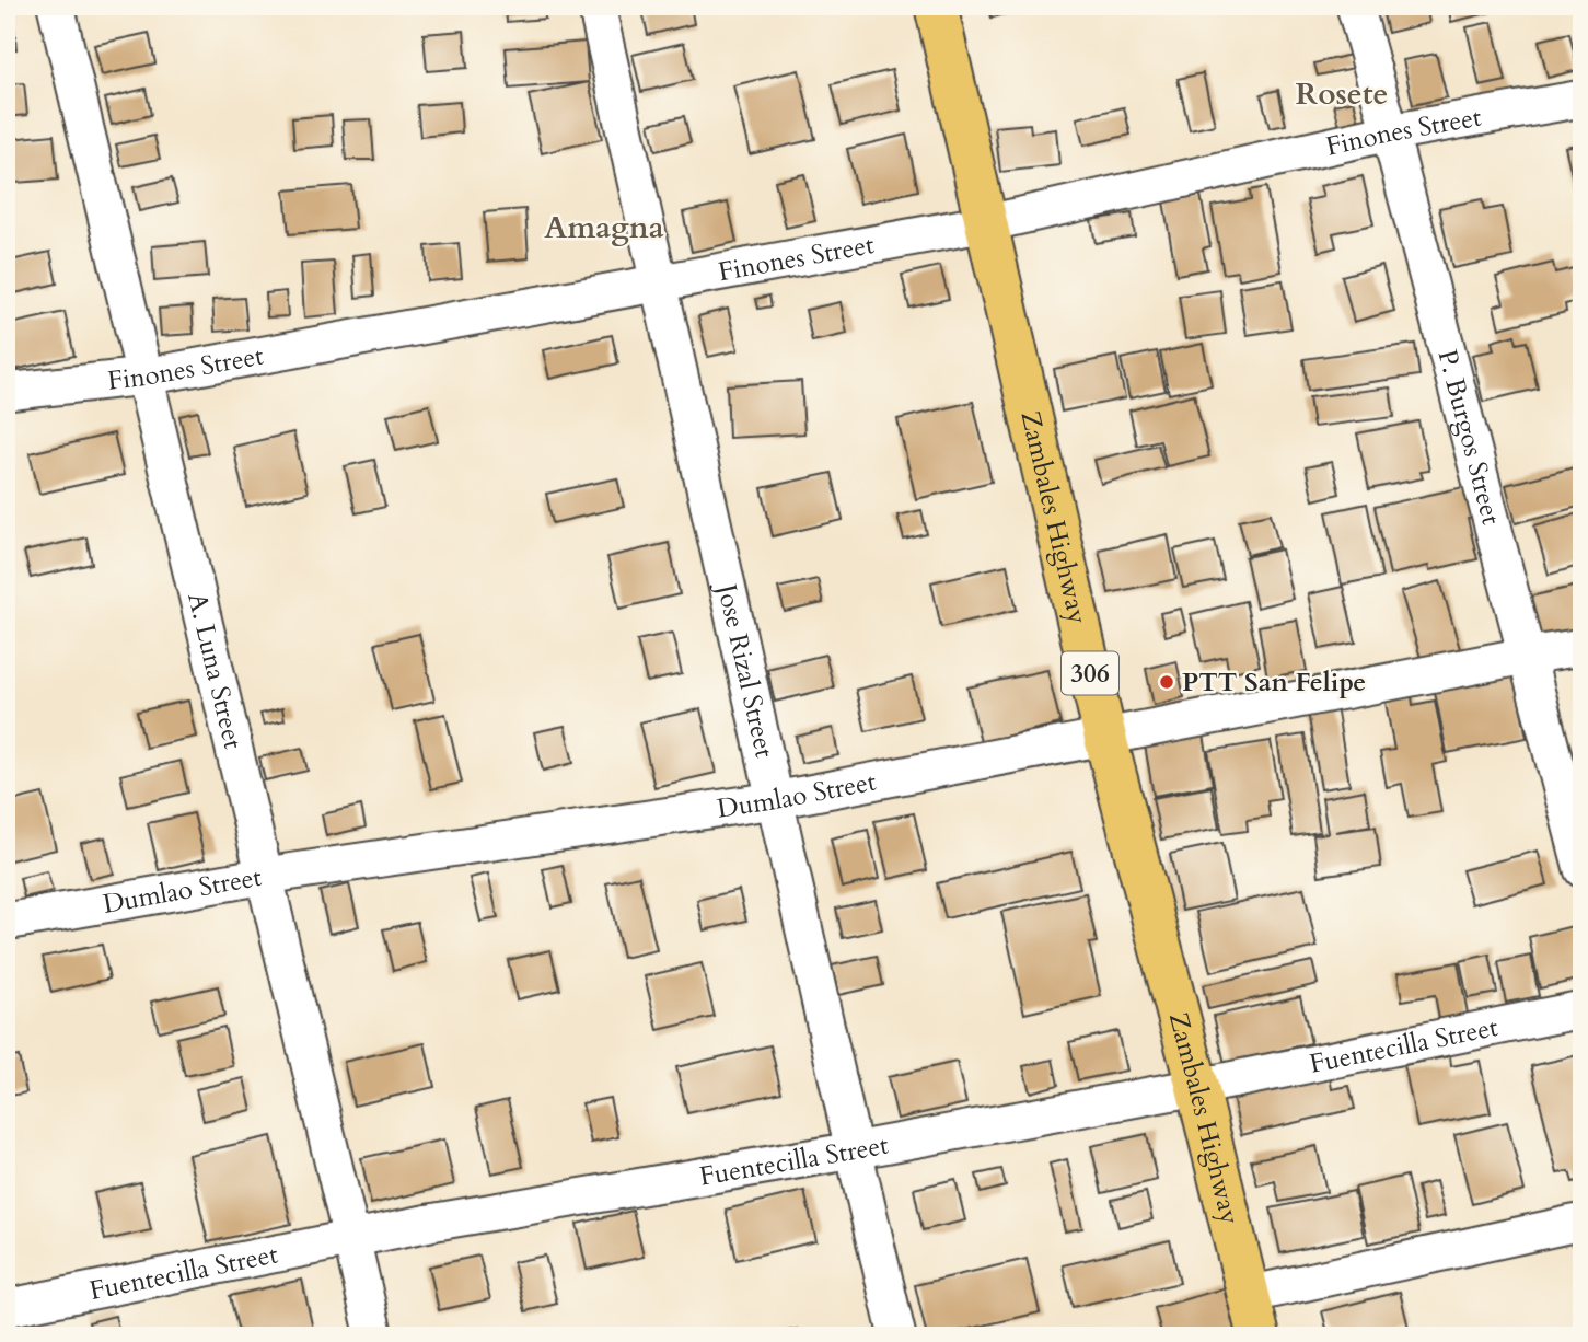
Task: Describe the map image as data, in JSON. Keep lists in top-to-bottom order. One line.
{"streets":{"main road":["Zambales Highway","306"],"street":["Finones Street","P. Burgos Street","A. Luna Street","Jose Rizal Street","Dumlao Street","Fuentecilla Street"]},"crossings":[["Finones Street","P. Burgos Street"],["Finones Street","Zambales Highway"],["Finones Street","A. Luna Street"],["Finones Street","Jose Rizal Street"],["P. Burgos Street","Dumlao Street"],["Zambales Highway","Dumlao Street"],["Zambales Highway","Fuentecilla Street"],["A. Luna Street","Dumlao Street"],["A. Luna Street","Fuentecilla Street"],["Jose Rizal Street","Dumlao Street"],["Jose Rizal Street","Fuentecilla Street"]],"districts":["Rosete","Amagna"],"places":["PTT San Felipe"]}
